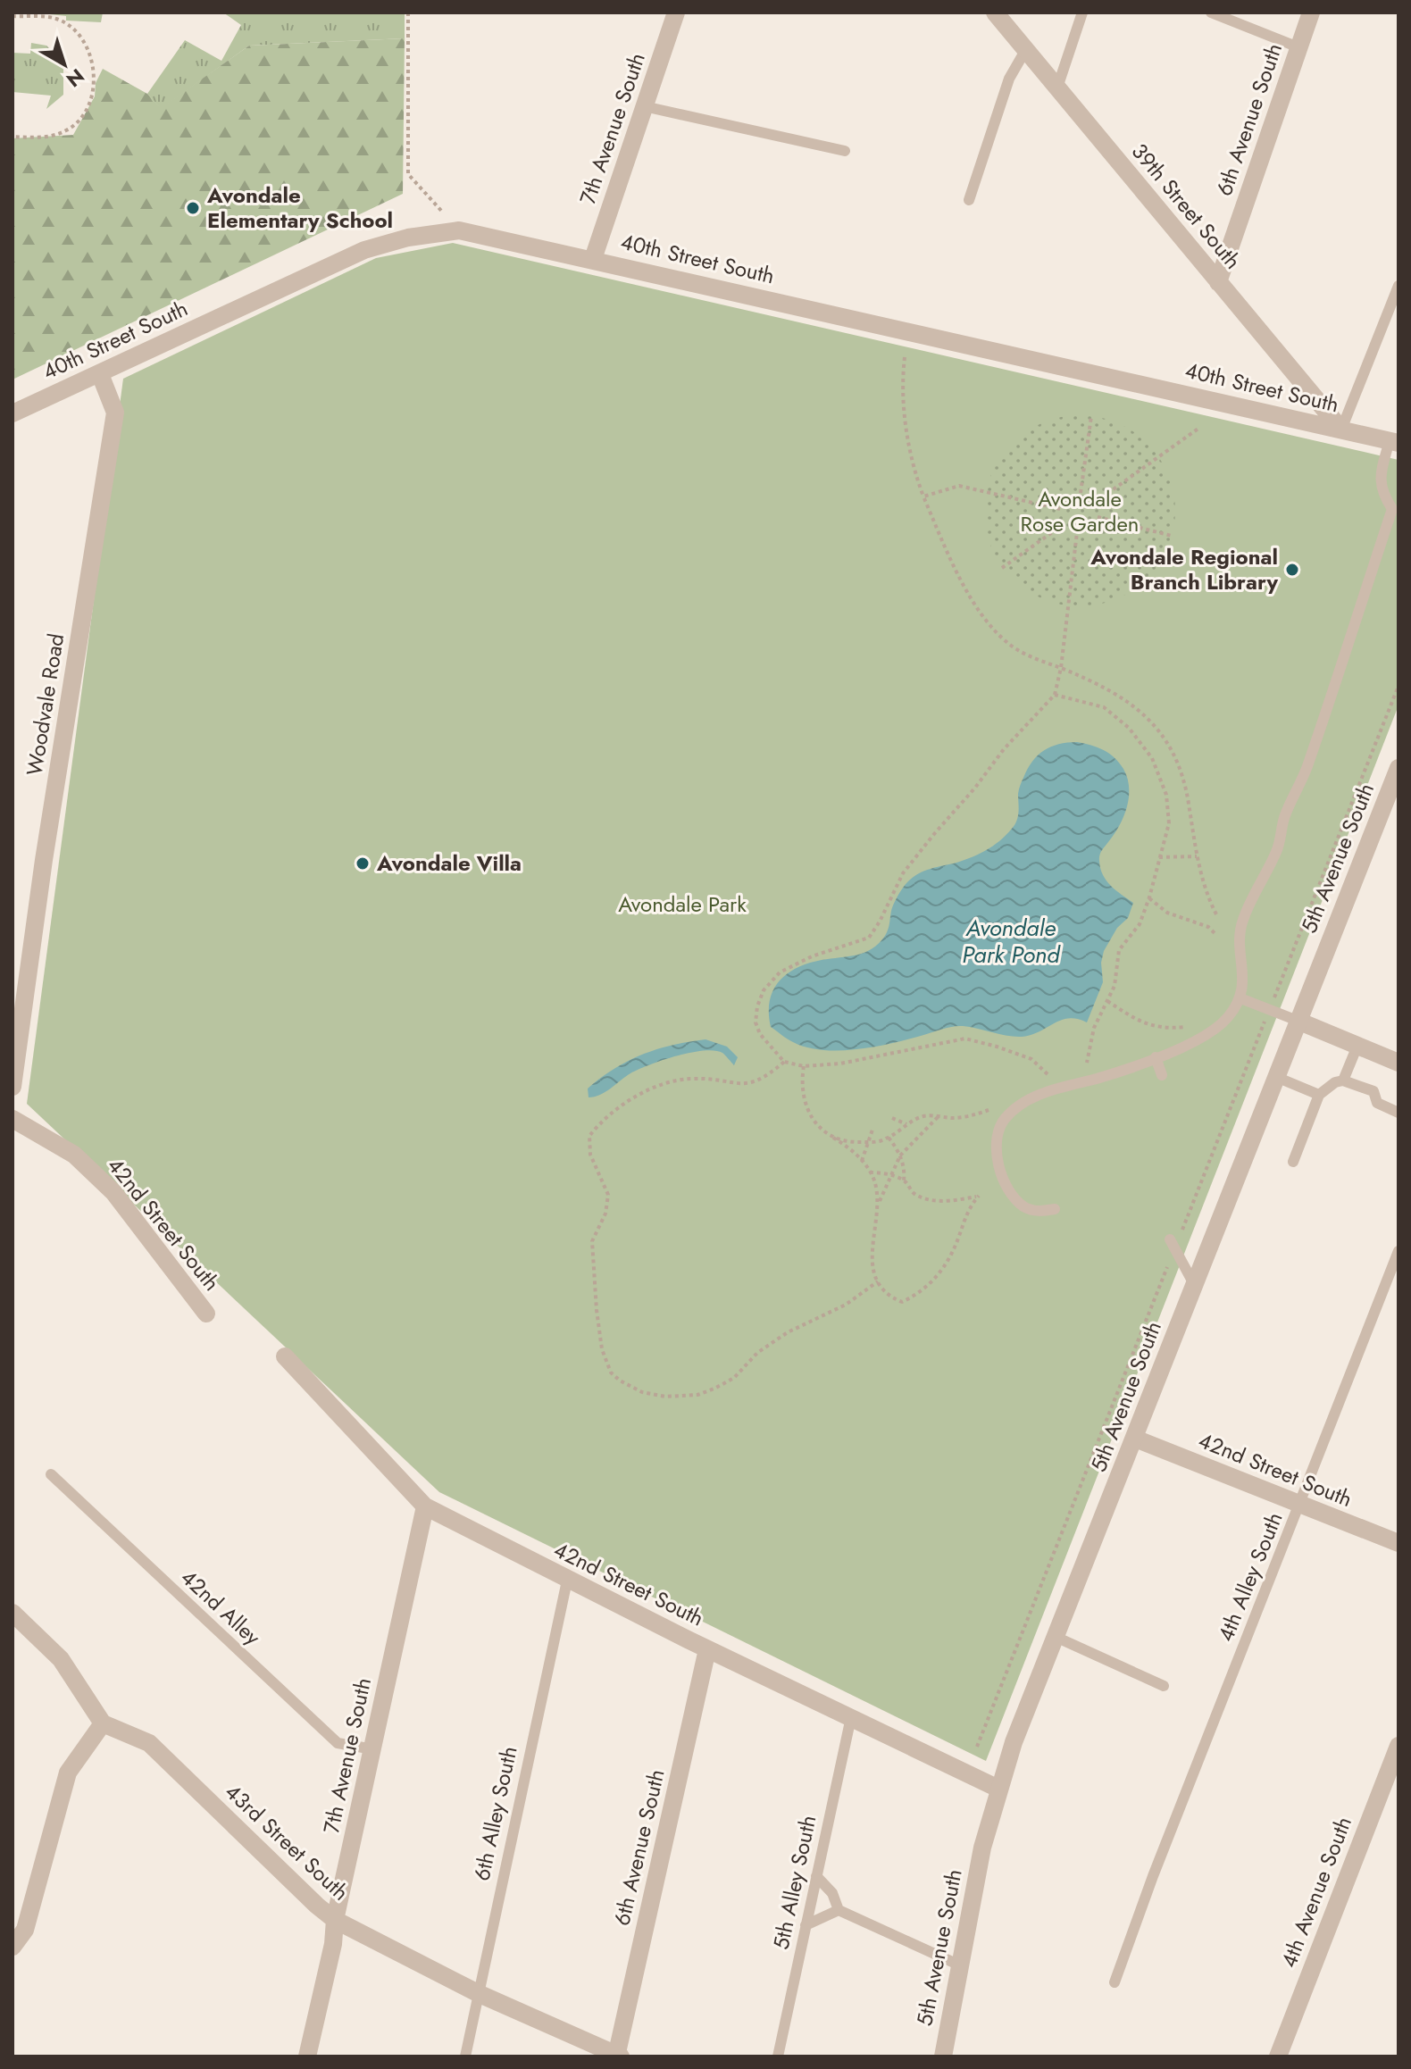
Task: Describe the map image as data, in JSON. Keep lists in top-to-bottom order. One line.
{"streets":{"street":["6th Avenue South","7th Avenue South","39th Street South","40th Street South","Woodvale Road","5th Avenue South","42nd Street South","43rd Street South","4th Avenue South"],"lane":["4th Alley South","42nd Alley","6th Alley South","5th Alley South"]},"crossings":[["6th Avenue South","39th Street South"],["6th Avenue South","42nd Street South"],["6th Avenue South","43rd Street South"],["7th Avenue South","40th Street South"],["7th Avenue South","42nd Street South"],["7th Avenue South","42nd Alley"],["7th Avenue South","43rd Street South"],["39th Street South","40th Street South"],["40th Street South","Woodvale Road"],["5th Avenue South","42nd Street South"],["42nd Street South","4th Alley South"],["42nd Street South","6th Alley South"],["42nd Street South","5th Alley South"],["6th Alley South","43rd Street South"]],"water":["Avondale Park Pond"],"parks":["Avondale Rose Garden","Avondale Park"],"places":["Avondale Elementary School","Avondale Regional Branch Library","Avondale Villa"],"north":"bottom right"}
